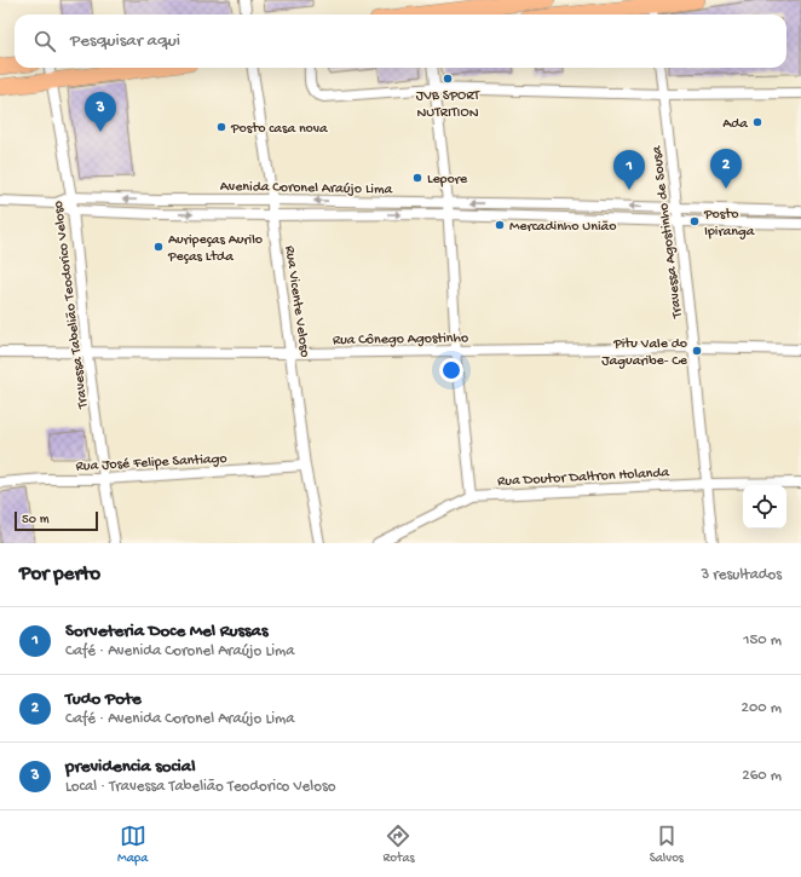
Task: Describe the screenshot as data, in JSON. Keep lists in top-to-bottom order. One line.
{"streets":{"street":["Avenida Coronel Araújo Lima","Travessa Agostinho de Sousa","Rua Vicente Veloso","Travessa Tabelião Teodorico Veloso","Rua Cônego Agostinho","Rua José Felipe Santiago","Rua Doutor Daltron Holanda"]},"crossings":[["Avenida Coronel Araújo Lima","Travessa Agostinho de Sousa"],["Avenida Coronel Araújo Lima","Rua Vicente Veloso"],["Avenida Coronel Araújo Lima","Travessa Tabelião Teodorico Veloso"],["Travessa Agostinho de Sousa","Rua Cônego Agostinho"],["Travessa Agostinho de Sousa","Rua Doutor Daltron Holanda"],["Rua Vicente Veloso","Rua Cônego Agostinho"],["Rua Vicente Veloso","Rua José Felipe Santiago"],["Travessa Tabelião Teodorico Veloso","Rua Cônego Agostinho"],["Travessa Tabelião Teodorico Veloso","Rua José Felipe Santiago"]],"places":["JVB SPORT NUTRITION","Ada","Posto casa nova","Lepore","Posto Ipiranga","Mercadinho União","Auripeças Aurilo Peças Ltda","Pitu Vale do Jaguaribe- Ce"],"scale_bar":"50 m","page":{"search":"Pesquisar aqui","pins":["3","2","1"],"scale":"50 m","heading":["Por perto","3 resultados"],"list":[{"mark":"1","name":"Sorveteria Doce Mel Russas","note":"Café · Avenida Coronel Araújo Lima","value":"150 m"},{"mark":"2","name":"Tudo Pote","note":"Café · Avenida Coronel Araújo Lima","value":"200 m"},{"mark":"3","name":"previdencia social","note":"Local · Travessa Tabelião Teodorico Veloso","value":"260 m"}],"nav":["Mapa","Rotas","Salvos"]}}
